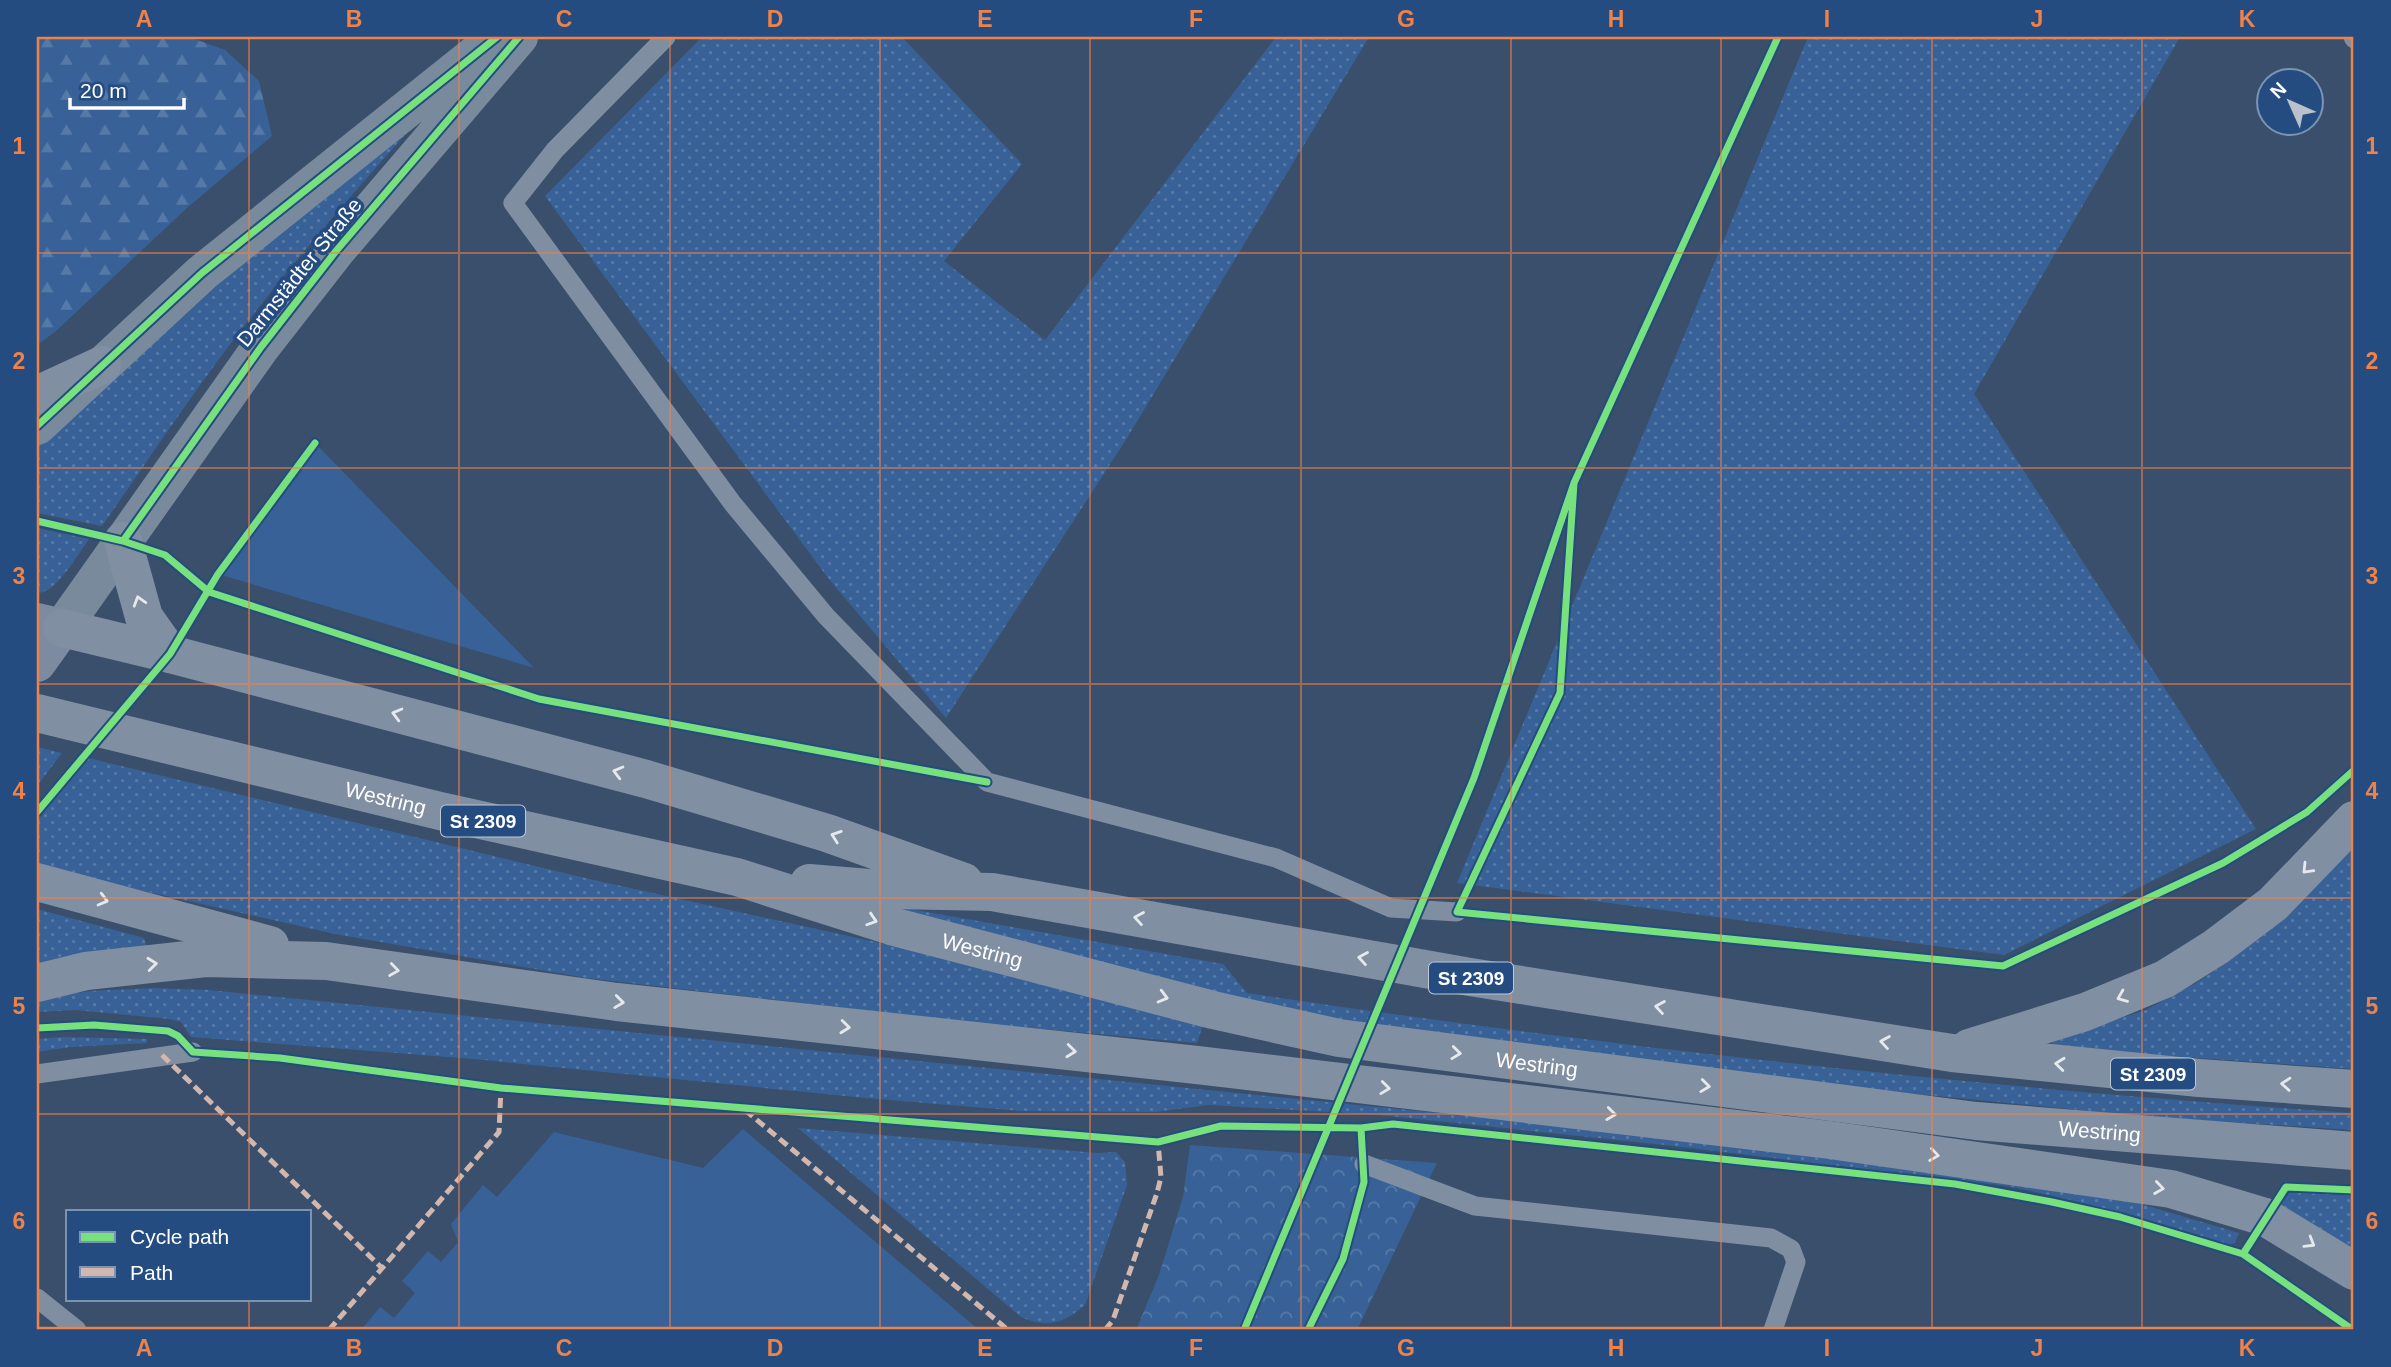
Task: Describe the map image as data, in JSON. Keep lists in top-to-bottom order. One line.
{"streets":{"highway":["Westring","St 2309"],"main road":["Darmstädter Straße"]},"legend":["Cycle path","Path"],"scale_bar":"20 m","north":"top left","grid":{"columns":["A","B","C","D","E","F","G","H","I","J","K"],"rows":["1","2","3","4","5","6"]}}
